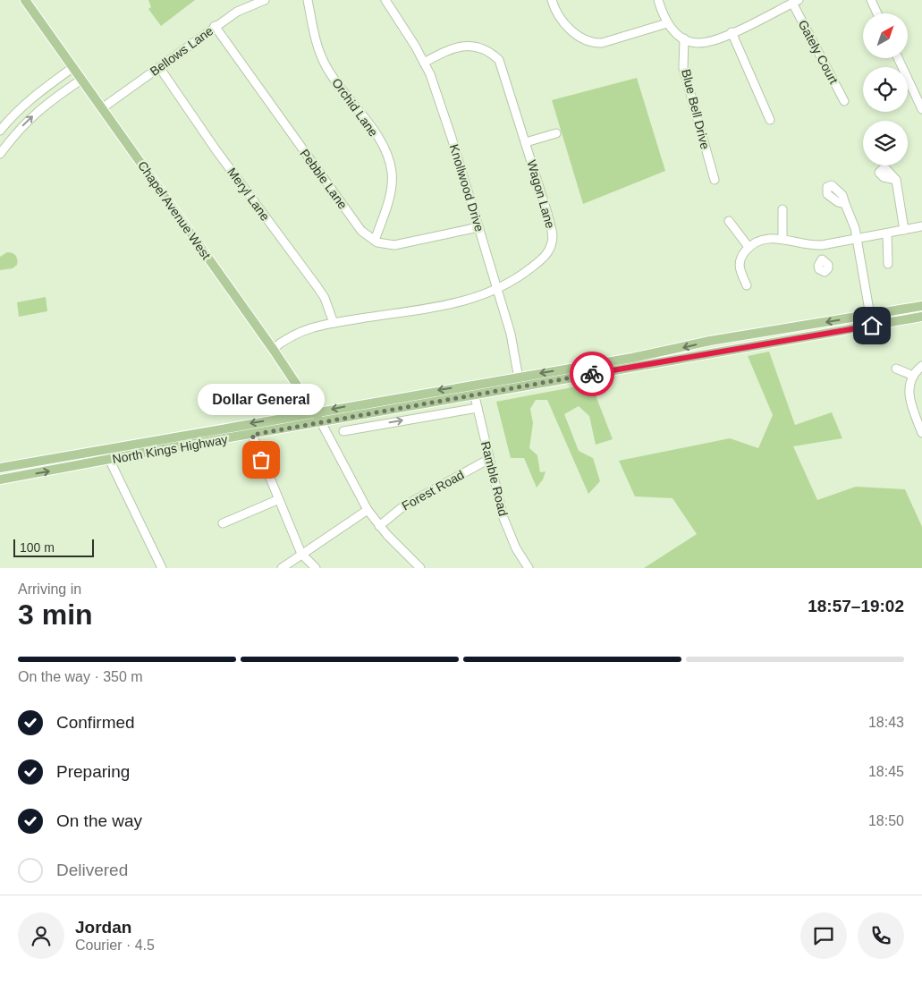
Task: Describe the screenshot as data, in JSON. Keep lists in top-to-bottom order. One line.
{"streets":{"main road":["Chapel Avenue West","North Kings Highway"],"street":["Bellows Lane","Gately Court","Orchid Lane","Blue Bell Drive","Pebble Lane","Knollwood Drive","Meryl Lane","Wagon Lane","Ramble Road","Forest Road"]},"crossings":[["Bellows Lane","Pebble Lane"],["Bellows Lane","Meryl Lane"],["Bellows Lane","Chapel Avenue West"],["Orchid Lane","Pebble Lane"],["Knollwood Drive","Wagon Lane"],["Knollwood Drive","North Kings Highway"],["Meryl Lane","Wagon Lane"],["Wagon Lane","Chapel Avenue West"],["Chapel Avenue West","North Kings Highway"],["North Kings Highway","Ramble Road"],["Ramble Road","Forest Road"]],"places":["Dollar General"],"scale_bar":"100 m","north":"top right","page":{"bubble":"Dollar General","scale":"100 m","heading":["3 min","Arriving in","18:57–19:02"],"panel":["Jordan","Courier · 4.5"],"bar":"On the way · 350 m","list":[["Confirmed","18:43"],["Preparing","18:45"],["On the way","18:50"],"Delivered"]}}
